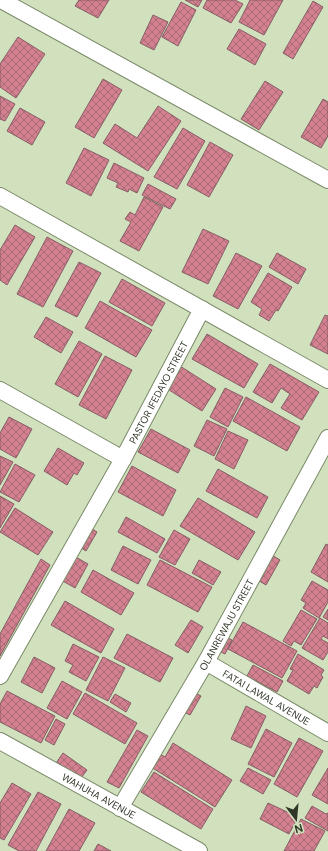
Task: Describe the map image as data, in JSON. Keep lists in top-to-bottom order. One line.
{"streets":{"street":["PASTOR IFEDAYO STREET","OLANREWAJU STREET","FATAI LAWAL AVENUE","WAHUHA AVENUE"]},"crossings":[["OLANREWAJU STREET","FATAI LAWAL AVENUE"],["OLANREWAJU STREET","WAHUHA AVENUE"]],"north":"bottom"}
